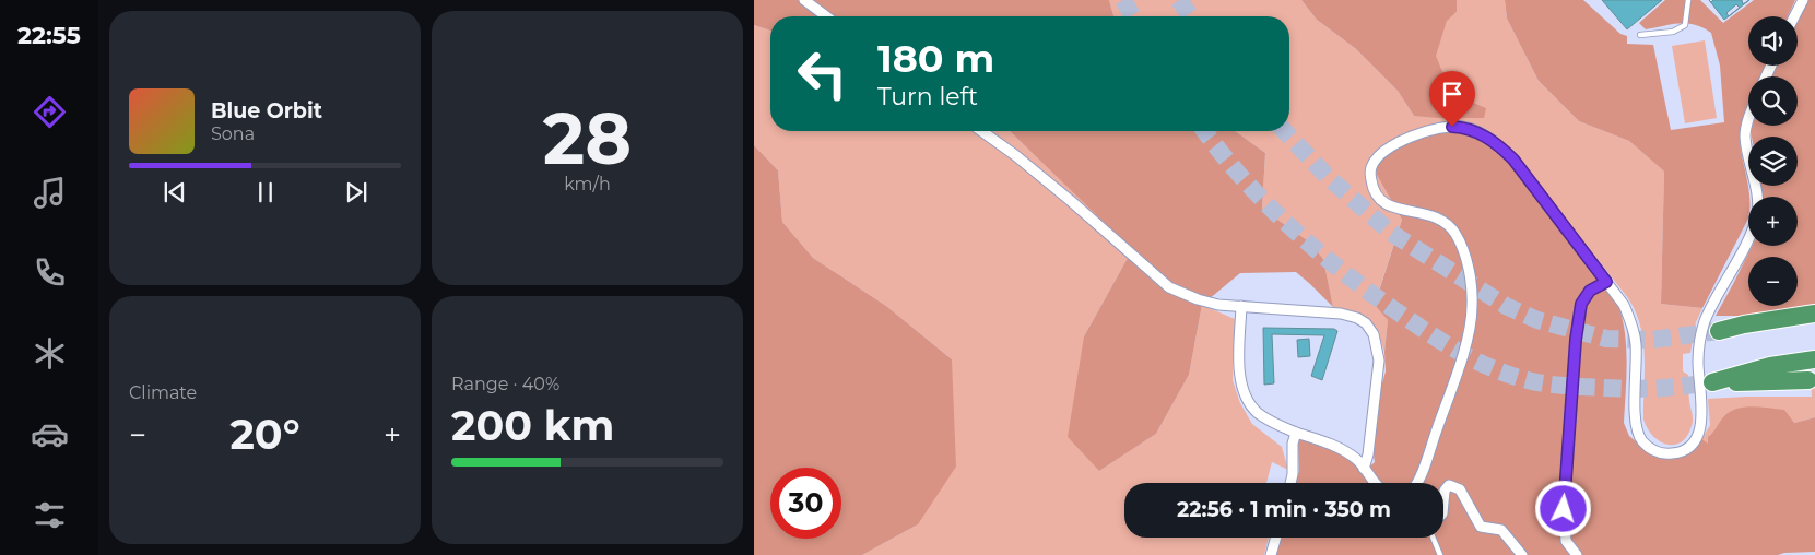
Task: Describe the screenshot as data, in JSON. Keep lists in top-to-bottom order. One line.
{"page":{"tabs":"22:55","tile":[["28","km/h"],"Climate",["Range · 40%","200 km"]],"map_buttons":["+","−"],"turn":["180 m","Turn left"],"song":["Blue Orbit","Sona"],"heat":["−","20°","+"],"limit":"30","trip":"22:56 · 1 min · 350 m"}}
